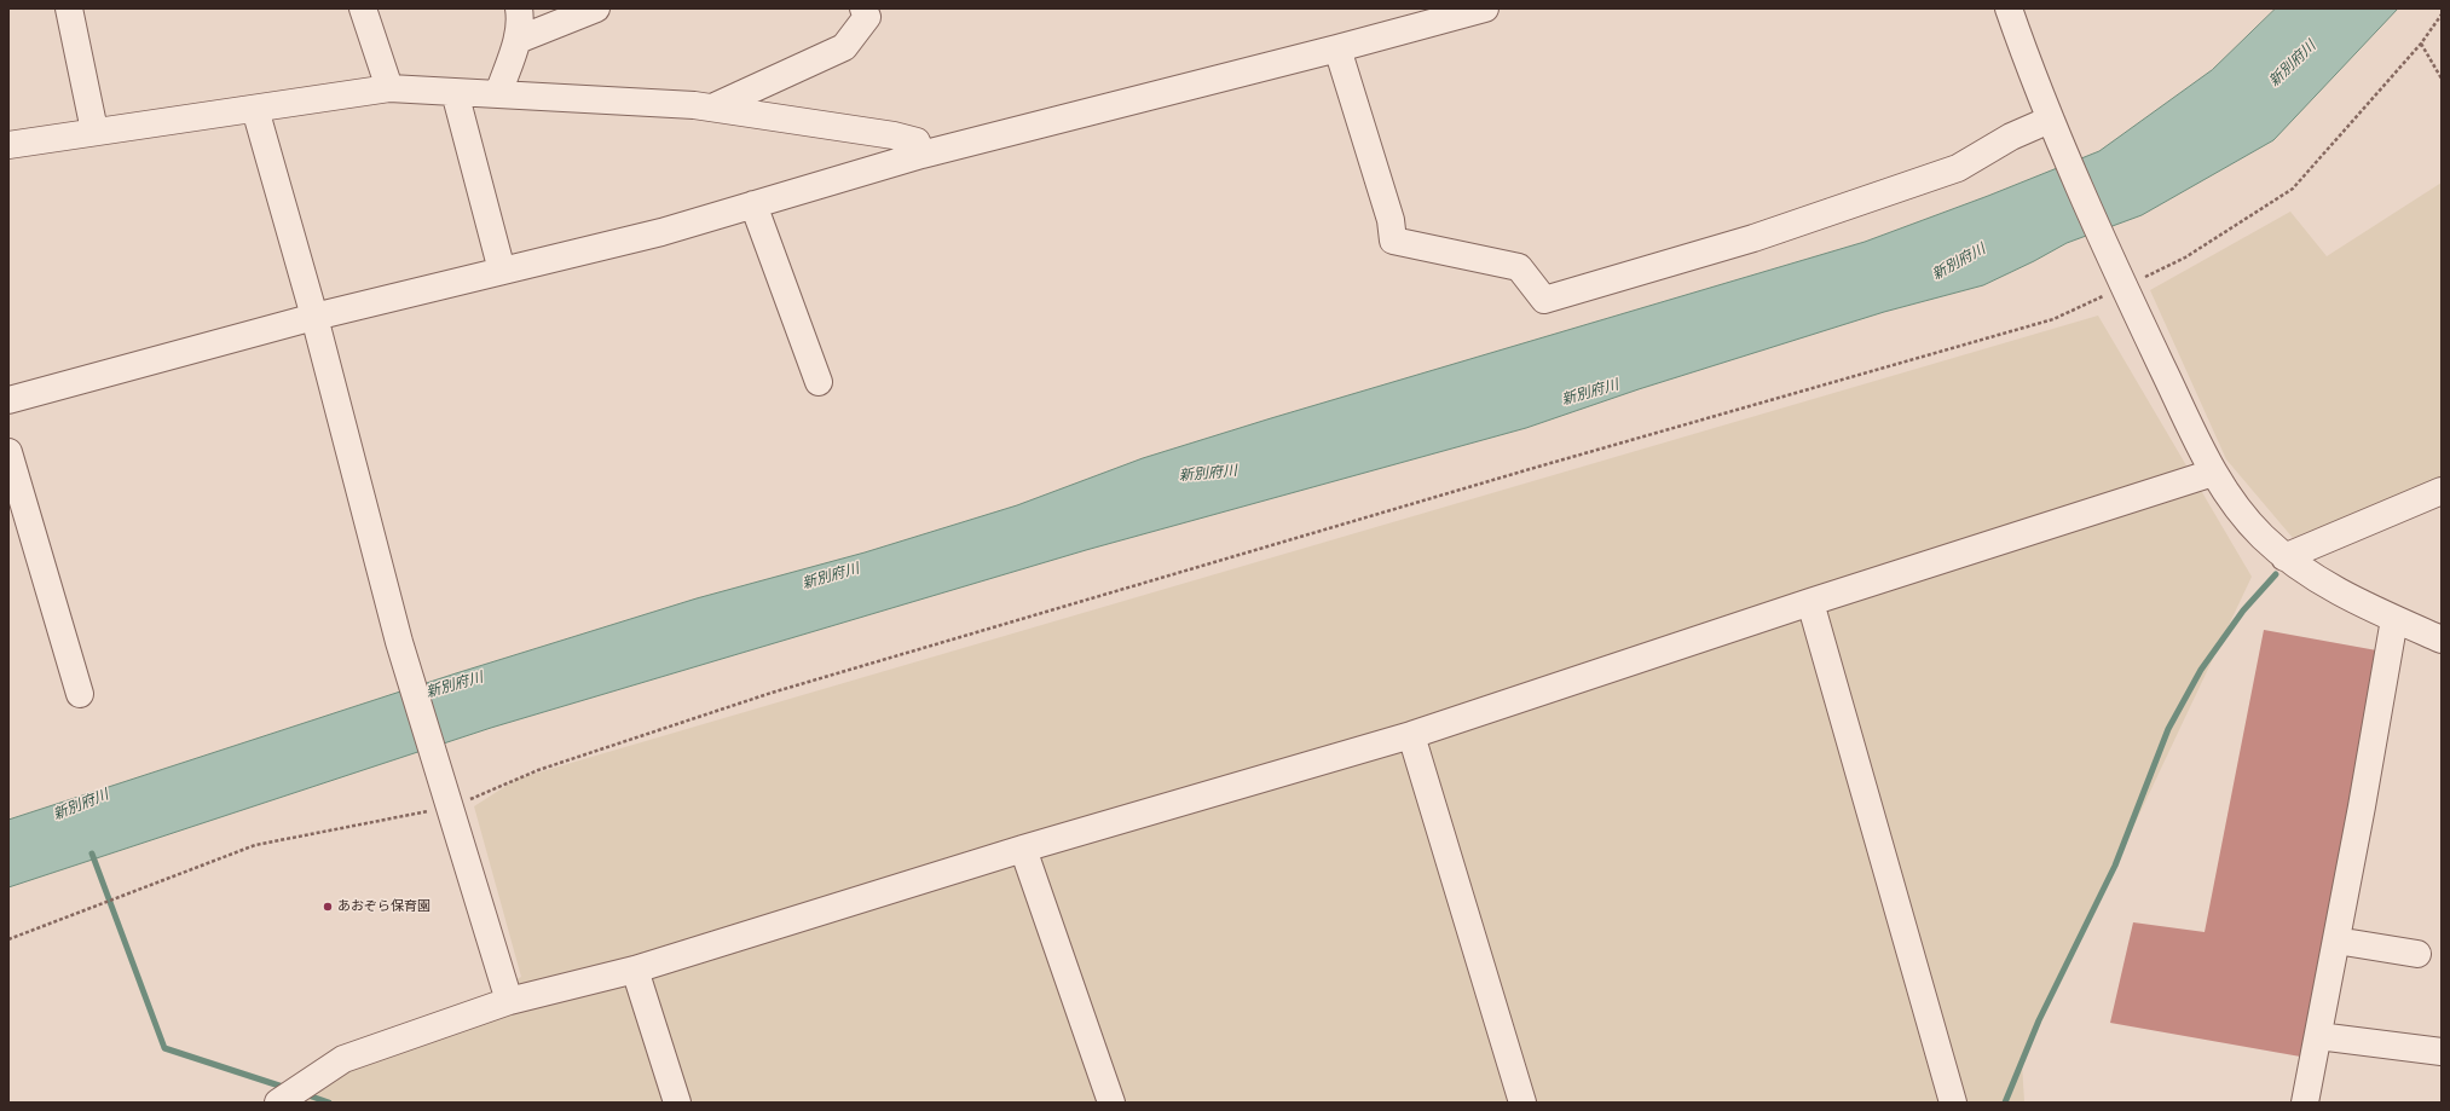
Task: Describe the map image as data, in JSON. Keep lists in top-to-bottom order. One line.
{"water":["新別府川"],"places":["あおぞら保育園"]}
